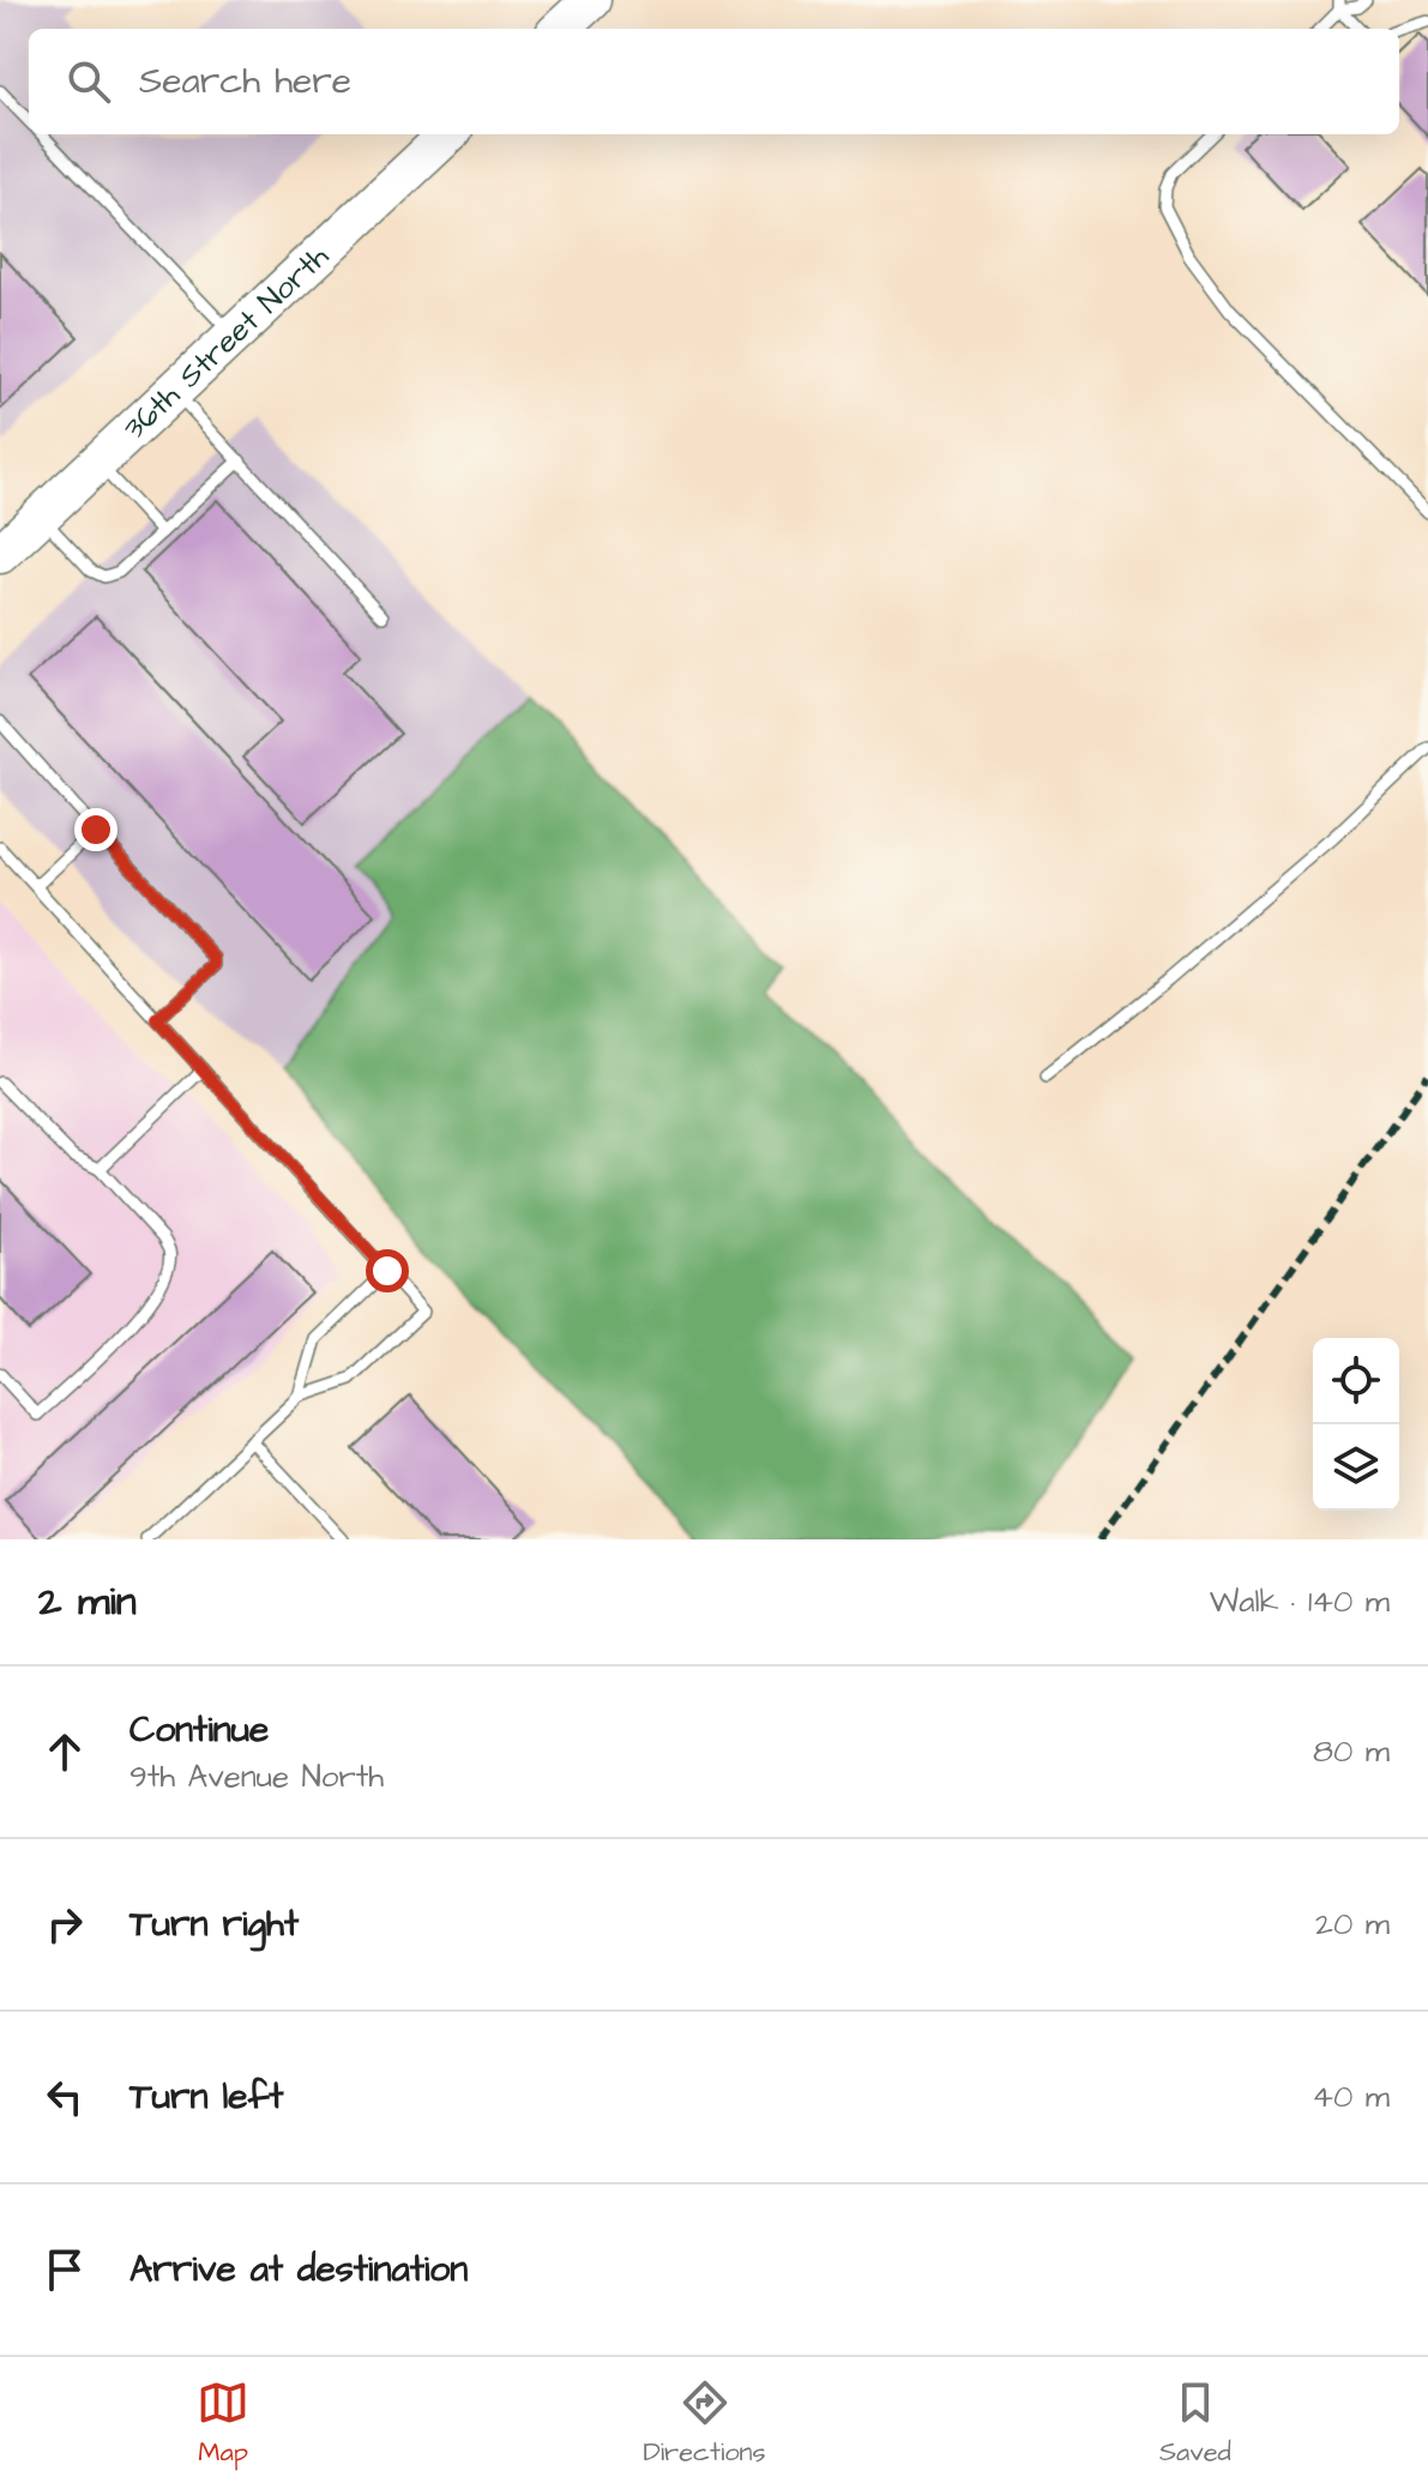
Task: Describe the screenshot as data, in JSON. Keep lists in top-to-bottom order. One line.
{"streets":{"highway":["36th Street North"]},"page":{"search":"Search here","heading":["2 min","Walk · 140 m"],"list":[["Continue","9th Avenue North","80 m"],["Turn right","20 m"],["Turn left","40 m"],"Arrive at destination"],"nav":["Map","Directions","Saved"]}}
